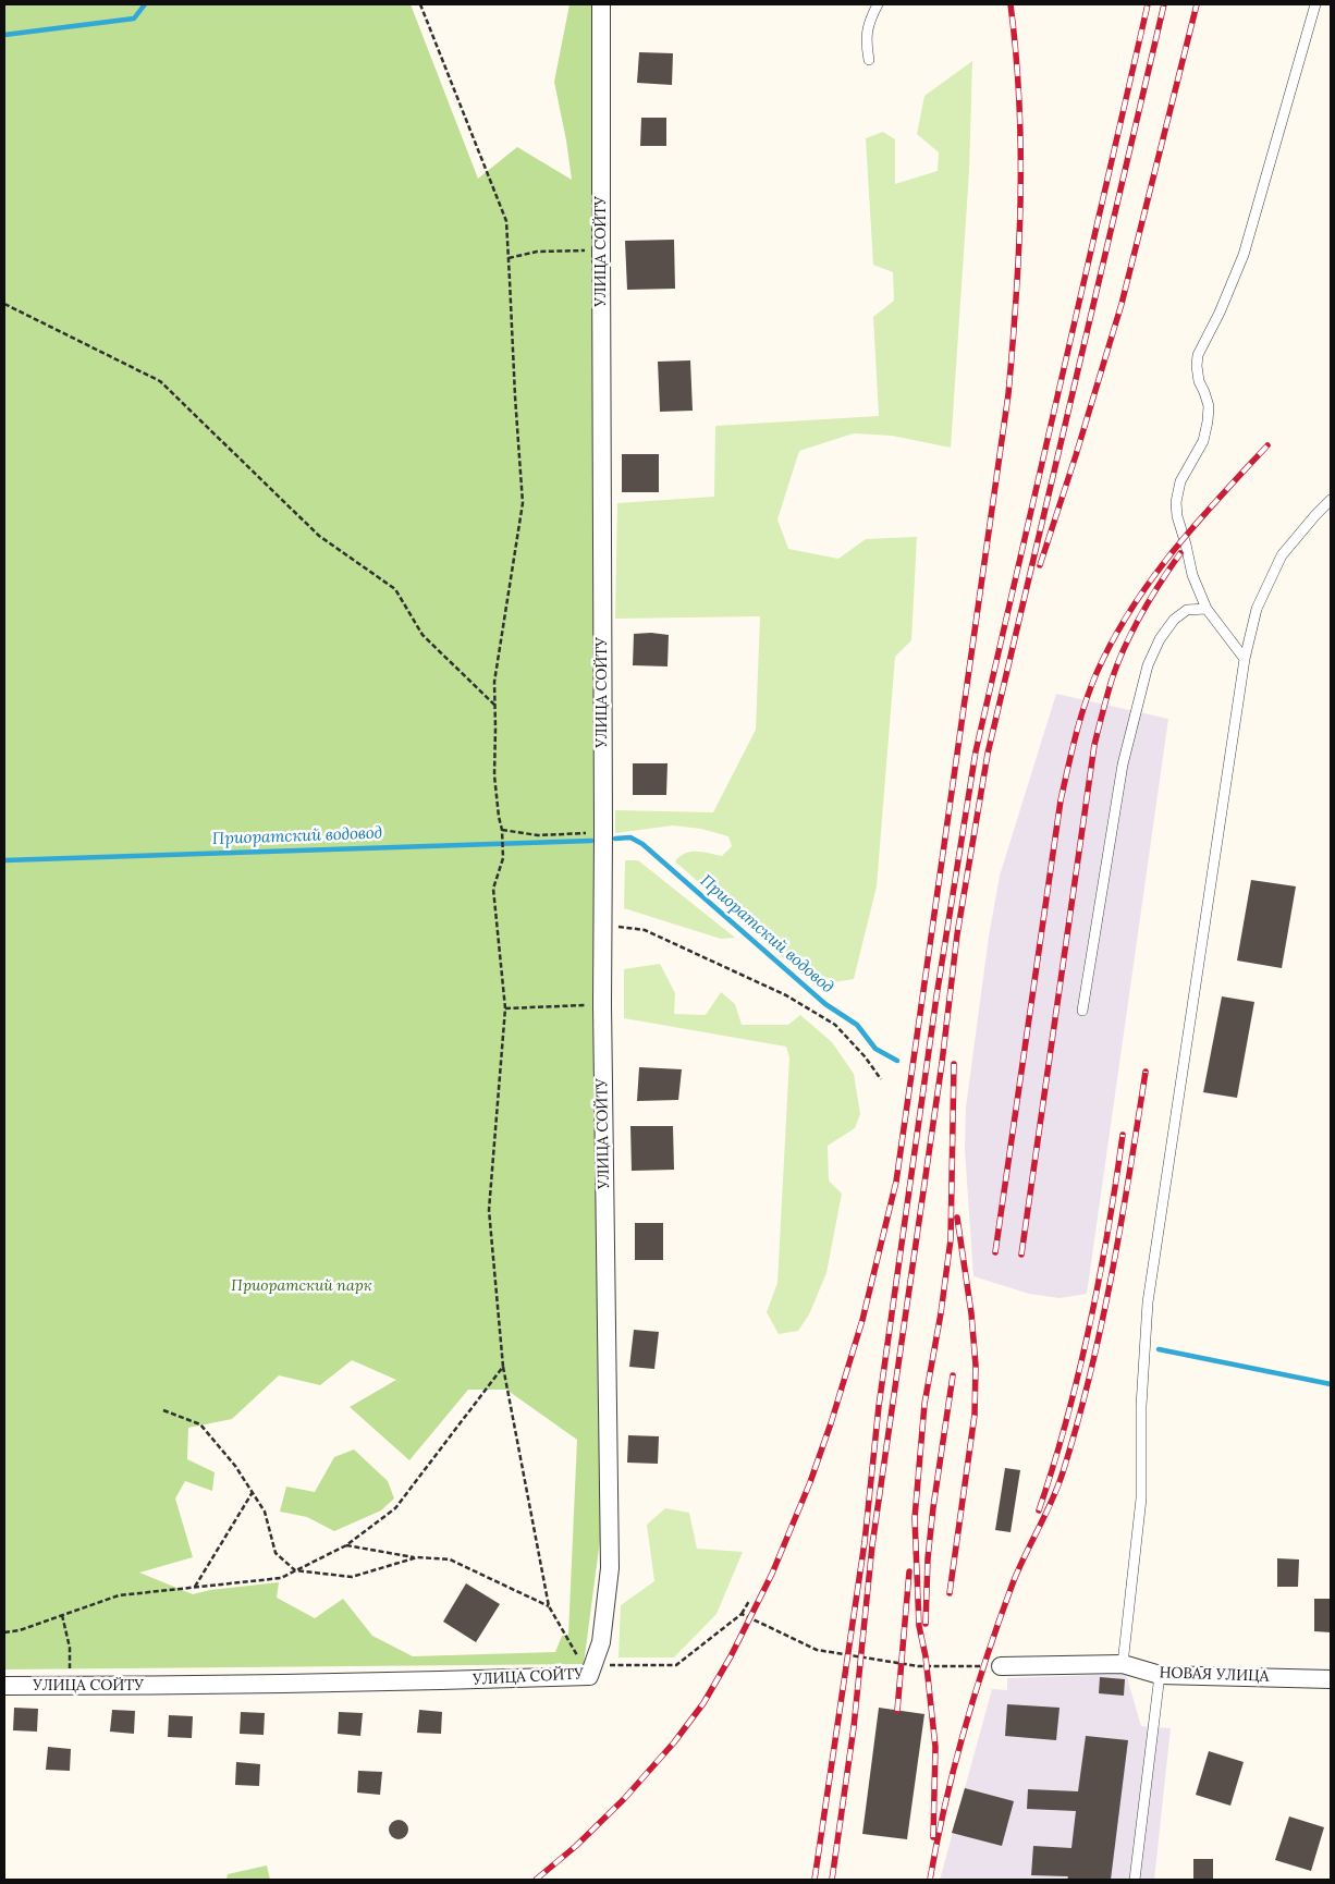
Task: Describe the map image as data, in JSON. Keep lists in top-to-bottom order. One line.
{"streets":{"street":["УЛИЦА СОЙТУ","НОВАЯ УЛИЦА"]},"water":["Приоратский водовод"],"parks":["Приоратский парк"]}
